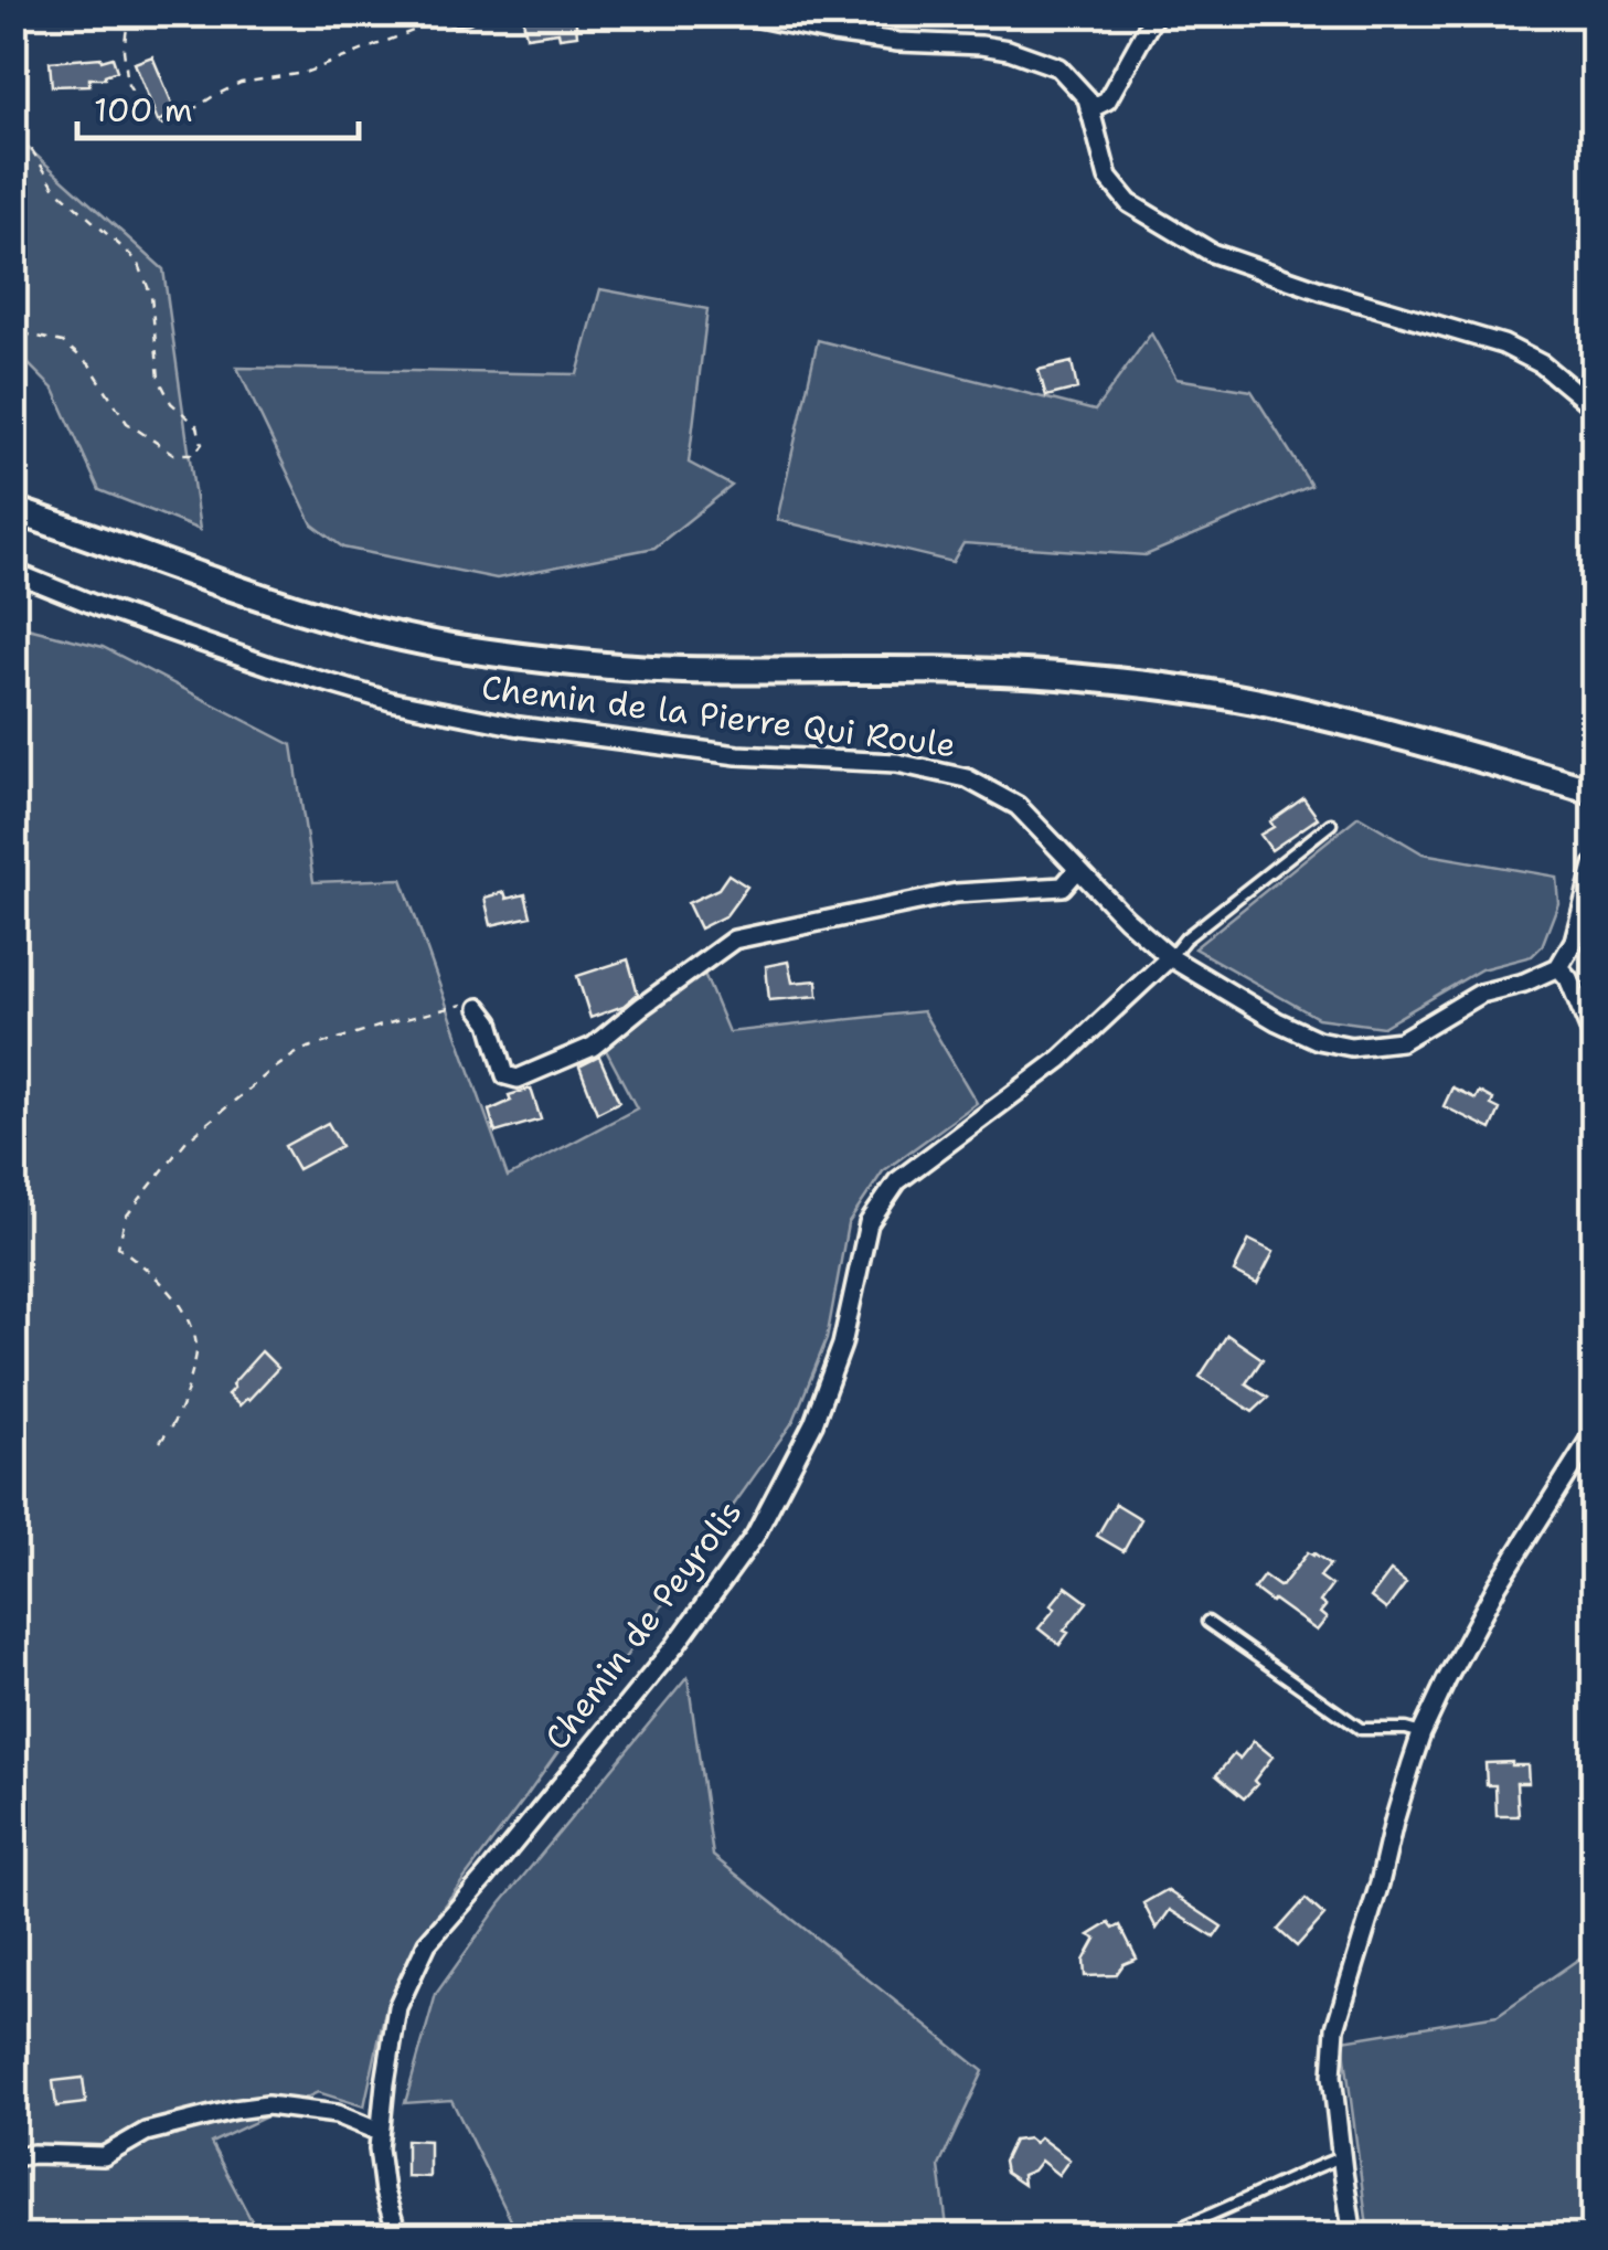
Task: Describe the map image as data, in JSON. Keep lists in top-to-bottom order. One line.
{"streets":{"street":["Chemin de la Pierre Qui Roule","Chemin de Peyrolis"]},"crossings":[["Chemin de la Pierre Qui Roule","Chemin de Peyrolis"]],"scale_bar":"100 m"}
